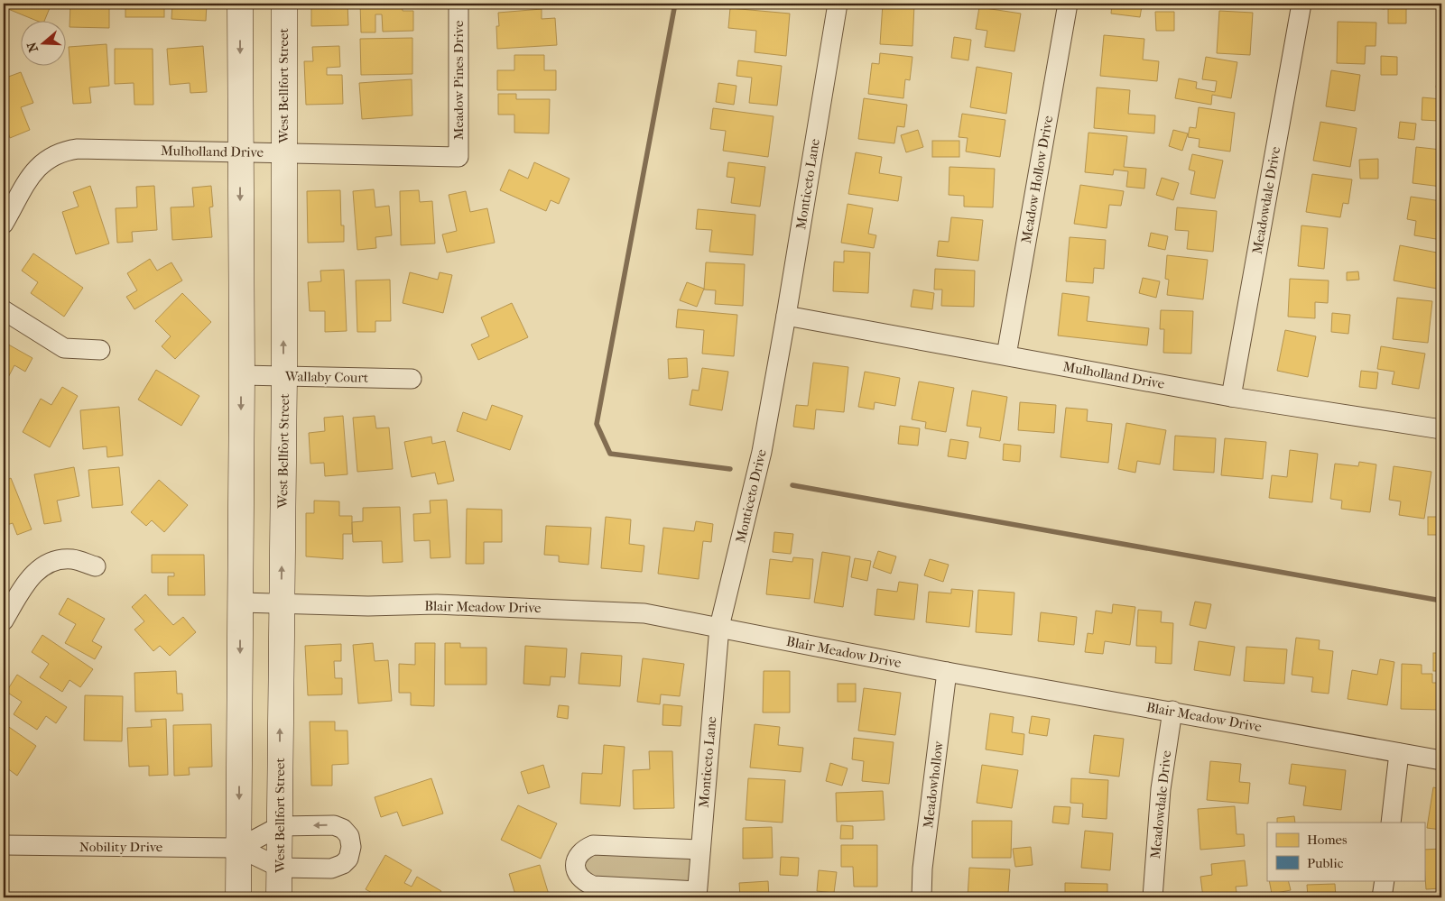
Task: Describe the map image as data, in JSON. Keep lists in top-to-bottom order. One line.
{"streets":{"main road":["West Bellfort Street"],"street":["Meadow Pines Drive","Mulholland Drive","Meadow Hollow Drive","Monticeto Lane","Meadowdale Drive","Wallaby Court","Monticeto Drive","Blair Meadow Drive","Meadowhollow","Nobility Drive"]},"crossings":[["Meadow Pines Drive","Mulholland Drive"],["West Bellfort Street","Mulholland Drive"],["West Bellfort Street","Wallaby Court"],["West Bellfort Street","Blair Meadow Drive"],["West Bellfort Street","Nobility Drive"],["Mulholland Drive","Meadow Hollow Drive"],["Mulholland Drive","Monticeto Lane"],["Mulholland Drive","Meadowdale Drive"],["Monticeto Lane","Monticeto Drive"],["Monticeto Lane","Blair Meadow Drive"],["Meadowdale Drive","Blair Meadow Drive"],["Monticeto Drive","Blair Meadow Drive"],["Blair Meadow Drive","Meadowhollow"]],"legend":["Homes","Public"],"north":"left"}
